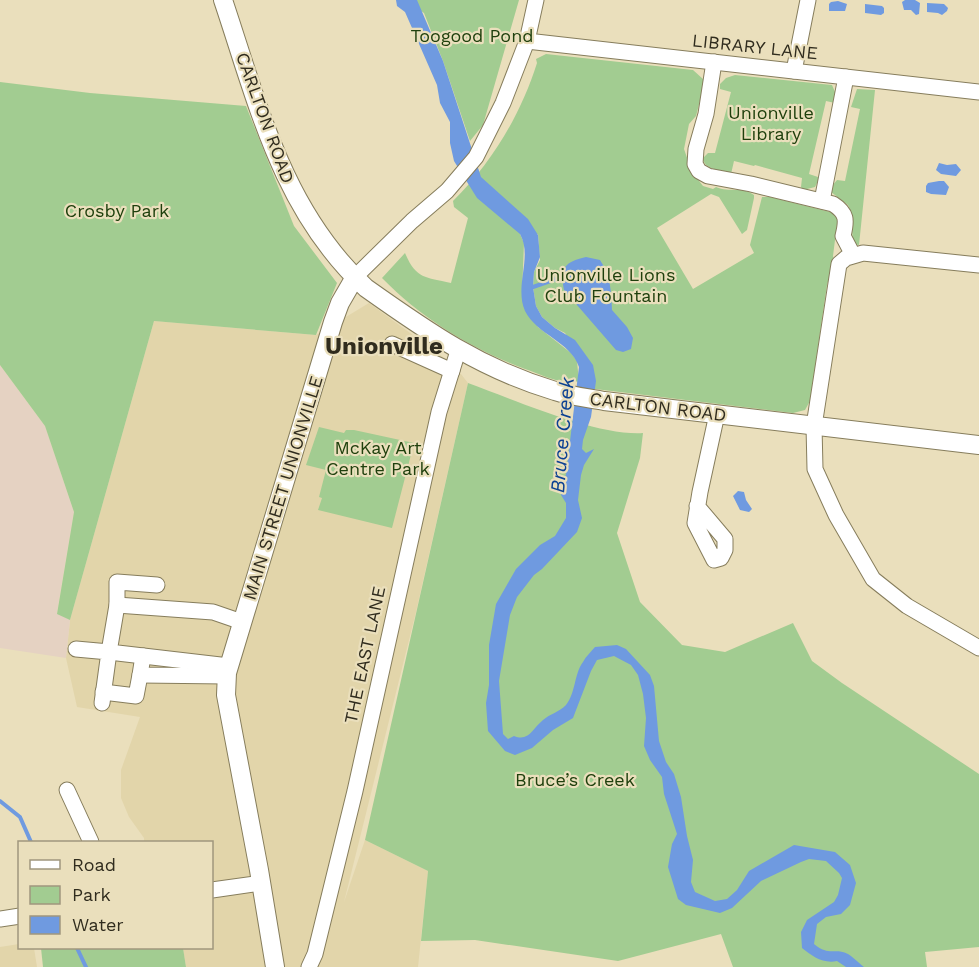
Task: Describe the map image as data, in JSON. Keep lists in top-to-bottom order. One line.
{"streets":{"main road":["CARLTON ROAD","MAIN STREET UNIONVILLE"],"street":["LIBRARY LANE","THE EAST LANE"]},"crossings":[["LIBRARY LANE","MAIN STREET UNIONVILLE"],["CARLTON ROAD","MAIN STREET UNIONVILLE"],["CARLTON ROAD","THE EAST LANE"]],"districts":["Unionville"],"water":["Bruce Creek"],"parks":["Toogood Pond","Unionville Library","Crosby Park","Unionville Lions Club Fountain","McKay Art Centre Park","Bruce’s Creek"],"legend":["Road","Park","Water"]}
